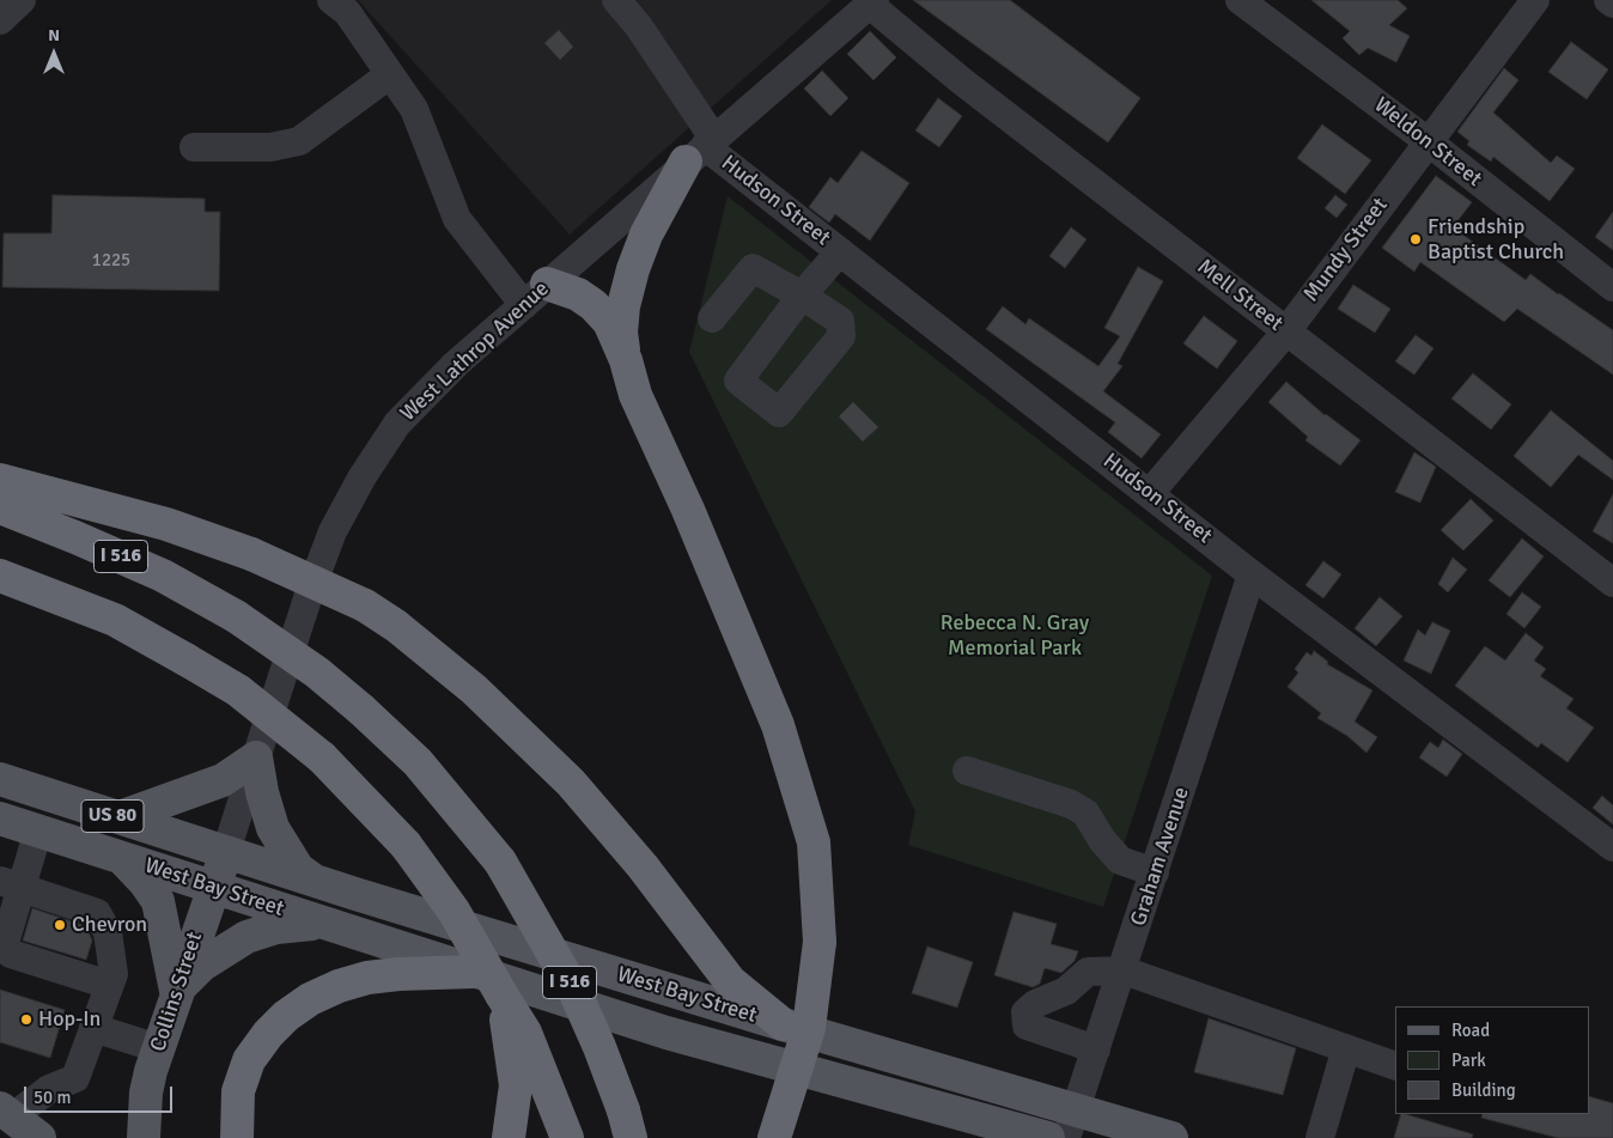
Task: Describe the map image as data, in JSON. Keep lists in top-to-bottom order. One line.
{"streets":{"highway":["I 516"],"main road":["US 80","West Bay Street","Collins Street"],"street":["Weldon Street","Hudson Street","Mundy Street","Mell Street","West Lathrop Avenue","Graham Avenue"]},"crossings":[["Weldon Street","Mundy Street"],["Hudson Street","Mundy Street"],["Hudson Street","West Lathrop Avenue"],["Hudson Street","Graham Avenue"],["Mundy Street","Mell Street"],["Mell Street","West Lathrop Avenue"],["West Lathrop Avenue","West Bay Street"],["West Lathrop Avenue","Collins Street"],["Graham Avenue","West Bay Street"],["West Bay Street","Collins Street"]],"parks":["Rebecca N. Gray Memorial Park"],"places":["Friendship Baptist Church","Chevron","Hop-In"],"house_numbers":["1225"],"legend":["Road","Park","Building"],"scale_bar":"50 m","north":"top"}
